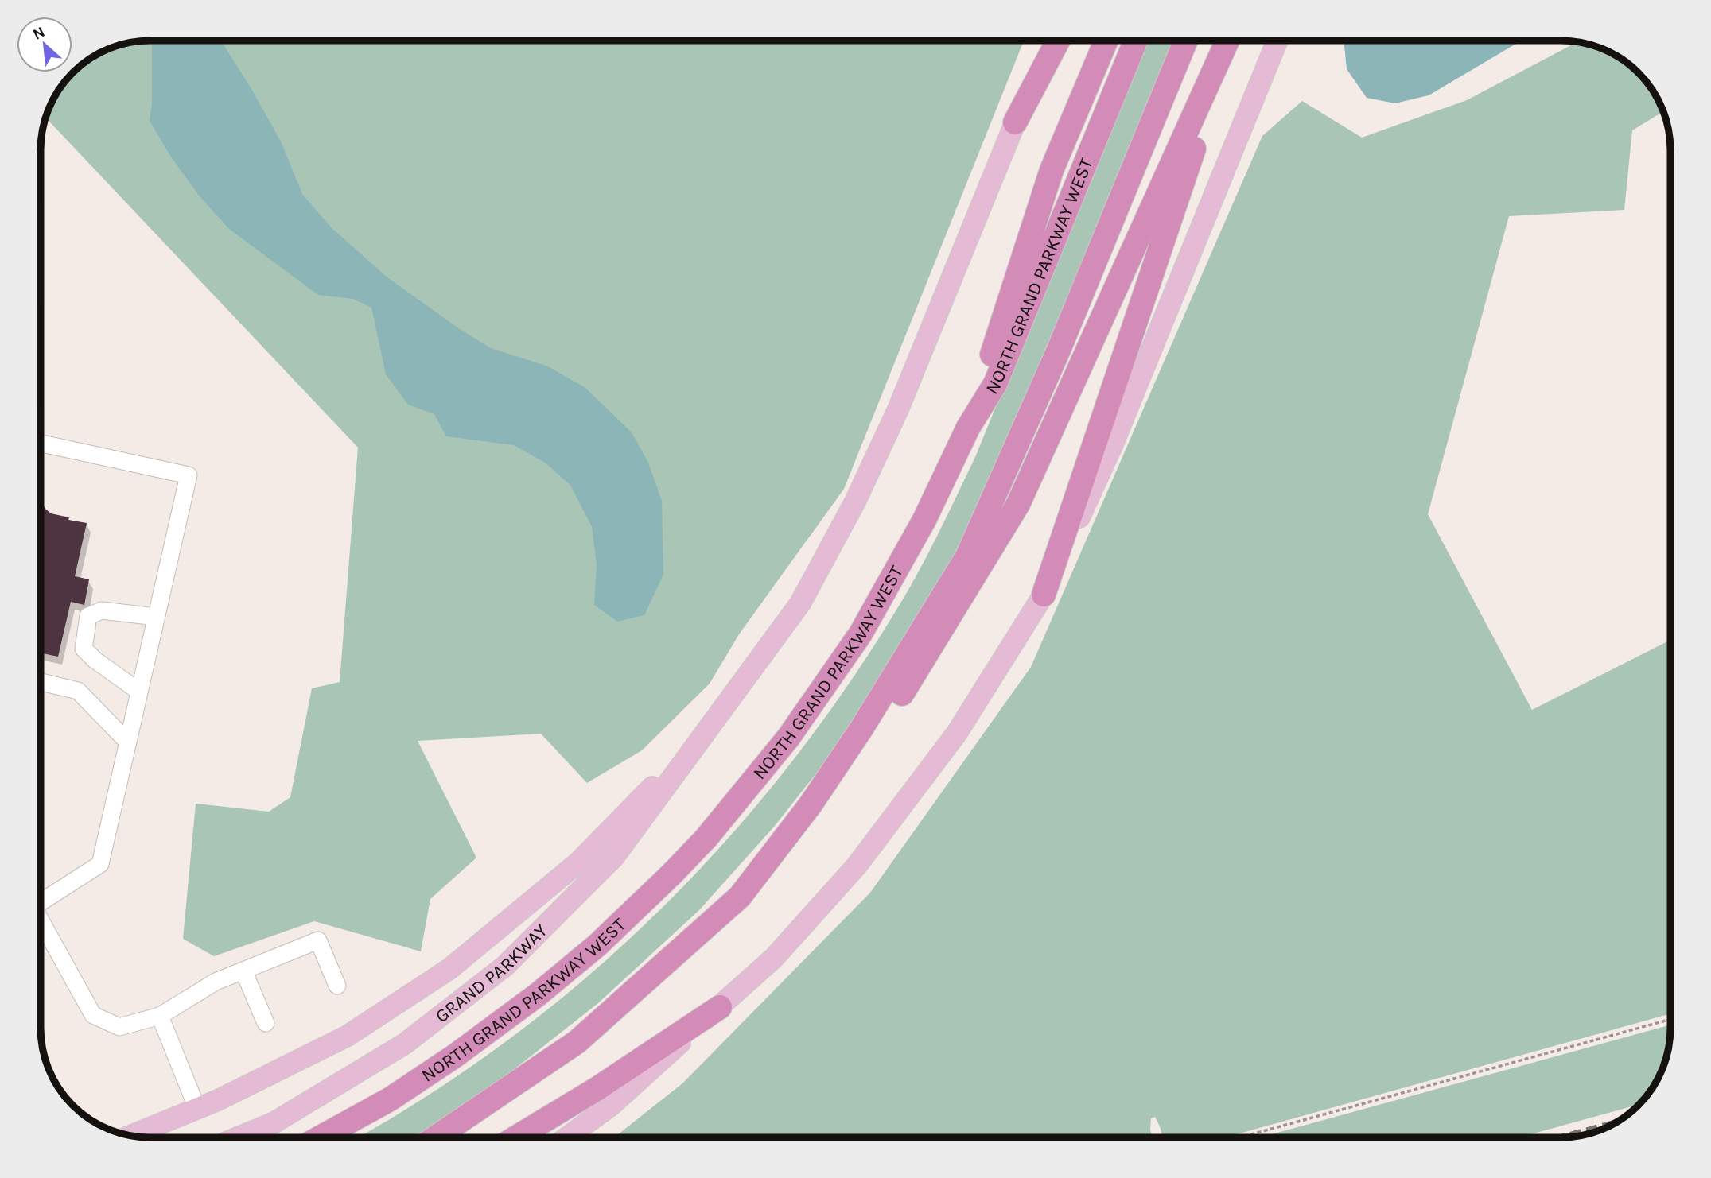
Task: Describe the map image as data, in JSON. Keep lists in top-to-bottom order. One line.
{"streets":{"highway":["NORTH GRAND PARKWAY WEST"],"main road":["GRAND PARKWAY"]},"north":"top left"}
